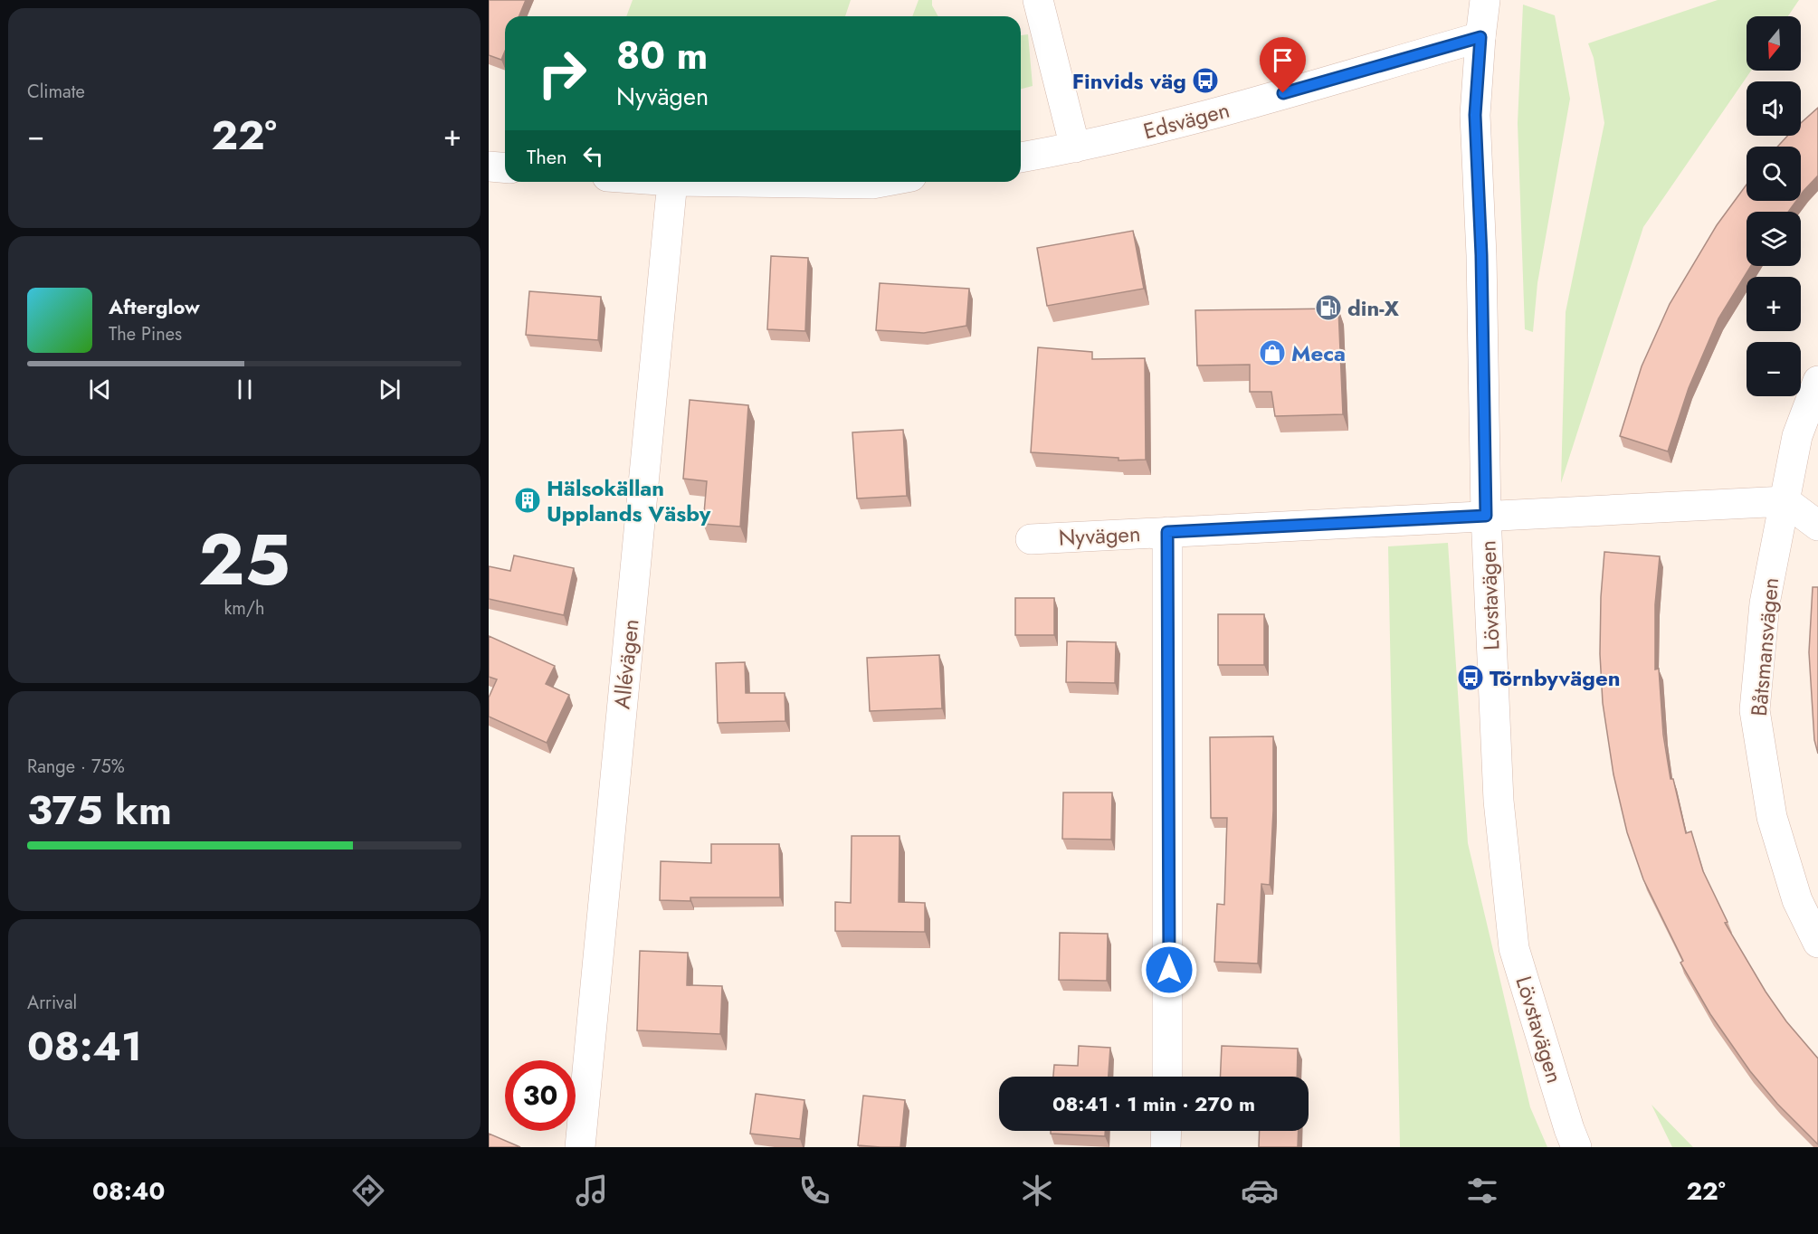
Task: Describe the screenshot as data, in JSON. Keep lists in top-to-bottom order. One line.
{"streets":{"street":["Edsvägen","Nyvägen","Lövstavägen","Båtsmansvägen","Allévägen"]},"crossings":[["Edsvägen","Lövstavägen"],["Nyvägen","Lövstavägen"]],"places":{"bus stop":["Finvids väg","Törnbyvägen"],"fuel station":["din-X"],"shop":["Meca"],"building":["Hälsokällan Upplands Väsby"]},"north":"bottom","page":{"tile":["Climate",["25","km/h"],["Range · 75%","375 km"],["Arrival","08:41"]],"map_buttons":["+","−"],"turn":["80 m","Nyvägen"],"heat":["−","22°","+"],"then":"Then","song":["Afterglow","The Pines"],"limit":"30","trip":"08:41 · 1 min · 270 m","tabs":["08:40","22°"]}}
